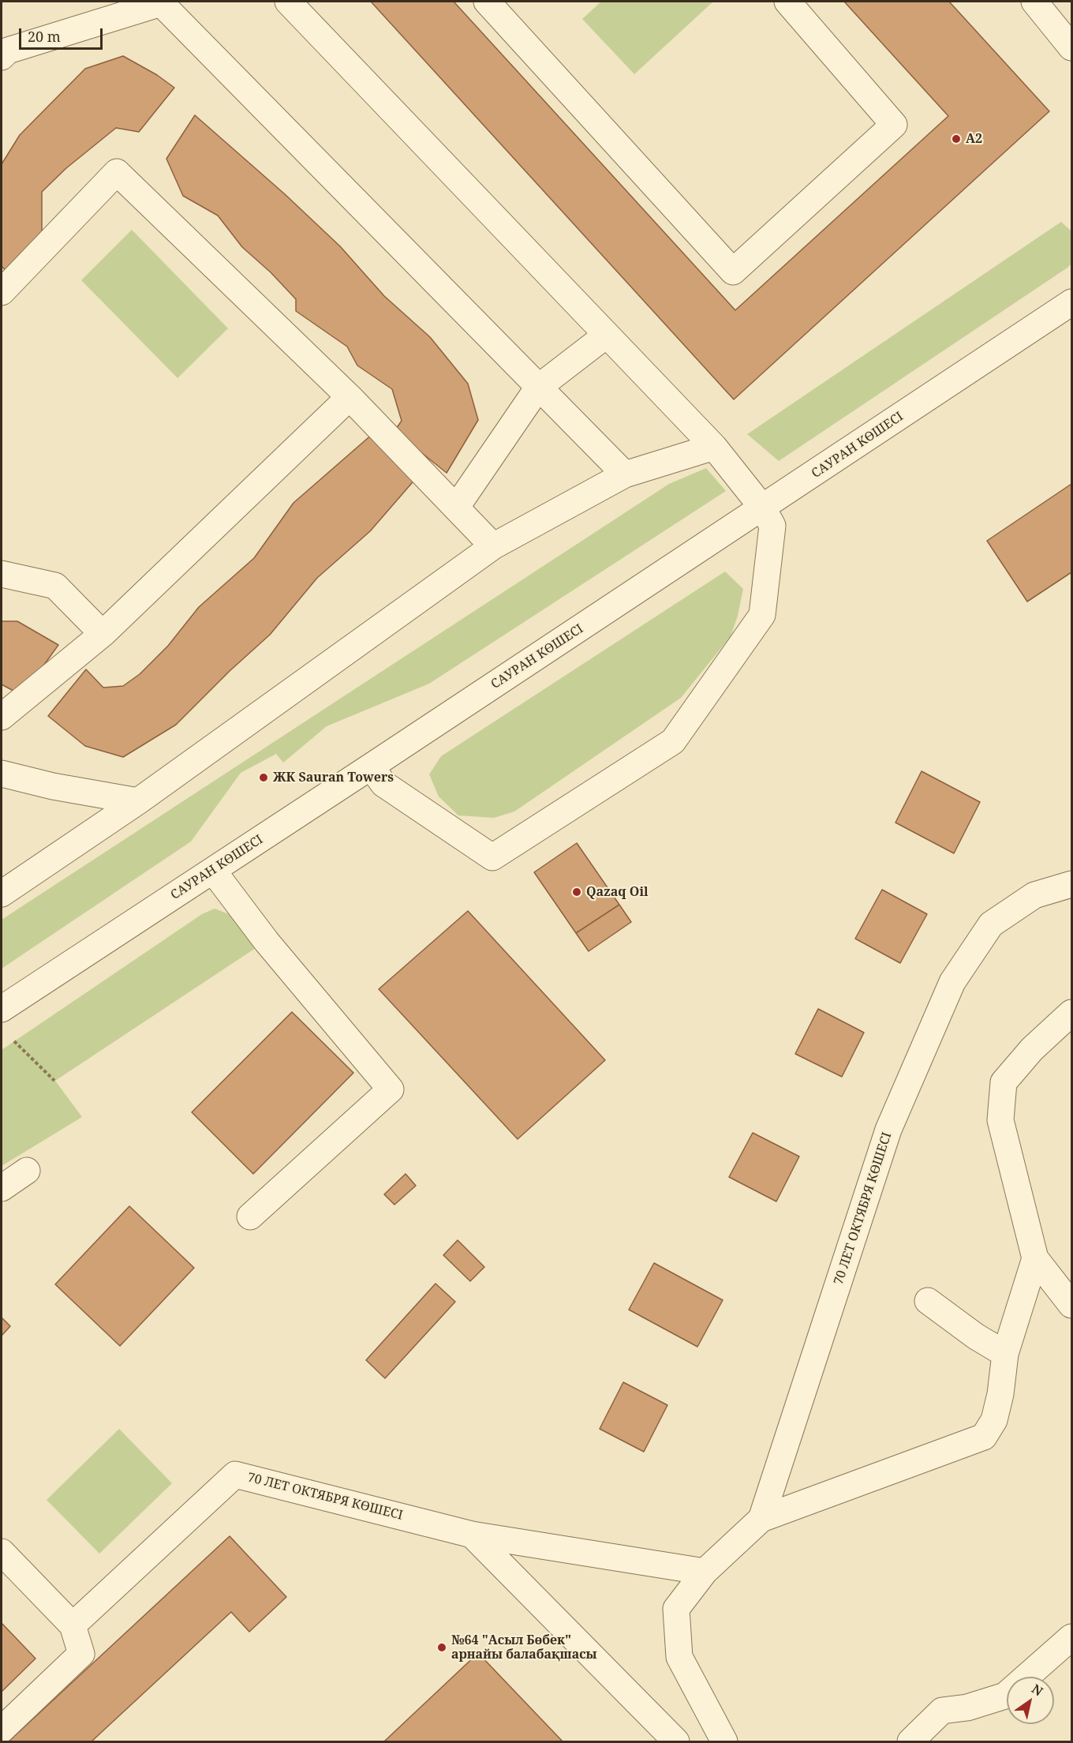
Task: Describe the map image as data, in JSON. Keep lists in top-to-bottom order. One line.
{"streets":{"street":["САУРАН КӨШЕСІ","70 ЛЕТ ОКТЯБРЯ КӨШЕСІ"]},"places":["А2","ЖК Sauran Towers","Qazaq Oil","№64 \"Асыл Бөбек\" арнайы балабақшасы"],"scale_bar":"20 m","north":"top right"}
